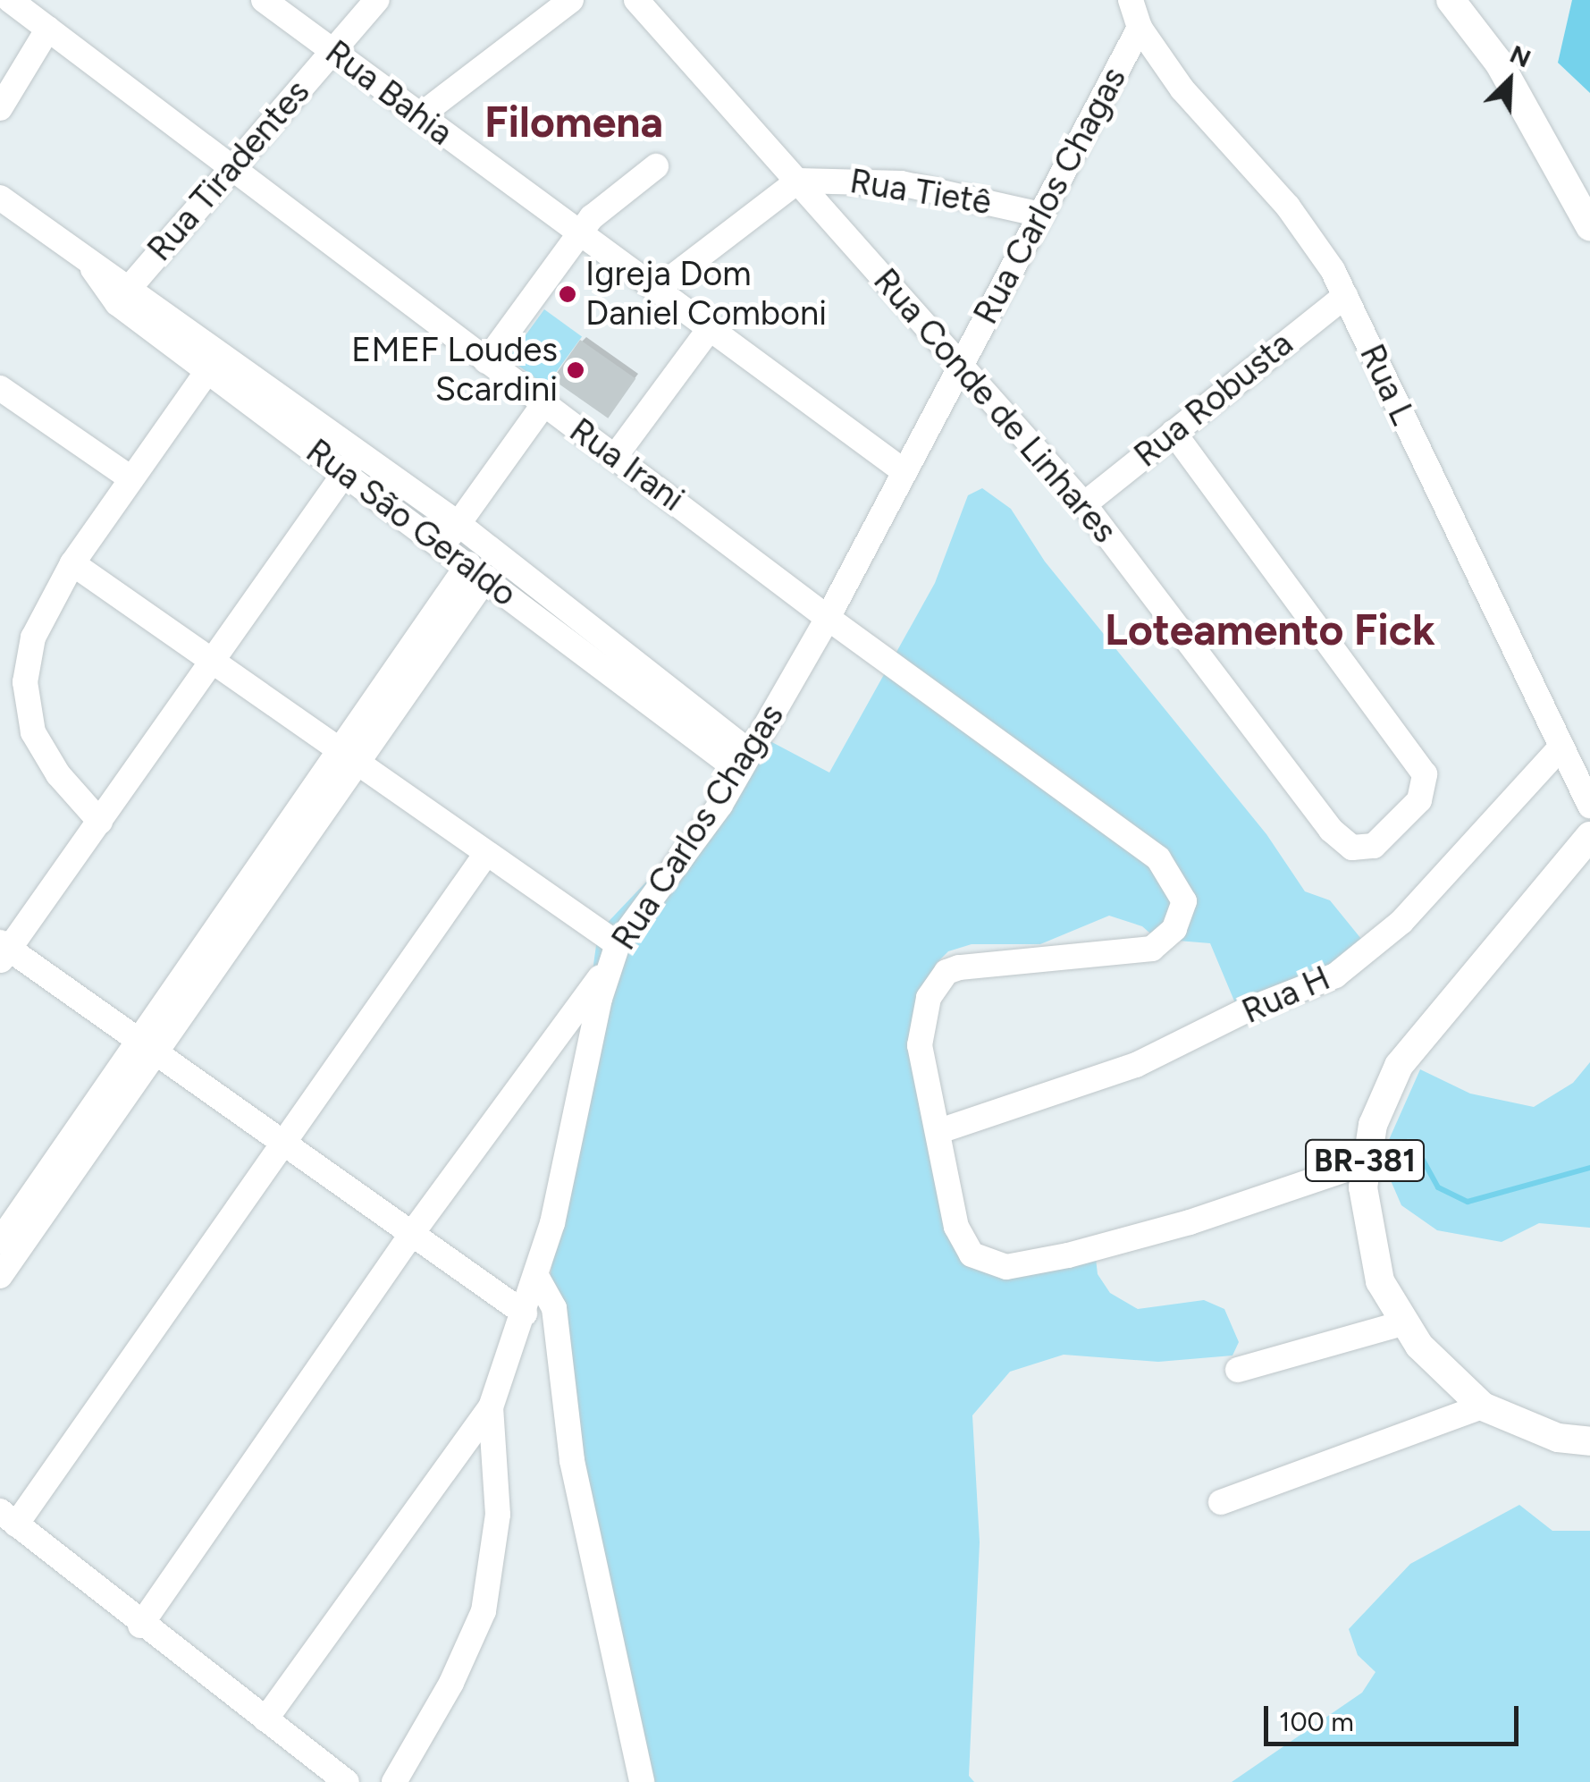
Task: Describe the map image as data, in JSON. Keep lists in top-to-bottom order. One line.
{"streets":{"main road":["BR-381"],"street":["Rua Bahia","Rua Tiradentes","Rua Tietê","Rua Carlos Chagas","Rua L","Rua Robusta","Rua Conde de Linhares","Rua Irani","Rua São Geraldo","Rua H"]},"crossings":[["Rua Bahia","Rua Tiradentes"],["Rua Bahia","Rua Carlos Chagas"],["Rua Tiradentes","Rua Irani"],["Rua Tiradentes","Rua São Geraldo"],["Rua Tietê","Rua Carlos Chagas"],["Rua Tietê","Rua Conde de Linhares"],["Rua Carlos Chagas","Rua L"],["Rua Carlos Chagas","Rua Conde de Linhares"],["Rua Carlos Chagas","Rua Irani"],["Rua Carlos Chagas","Rua São Geraldo"],["Rua L","Rua Robusta"],["Rua L","Rua H"],["Rua Robusta","Rua Conde de Linhares"],["Rua Irani","Rua H"]],"districts":["Filomena","Loteamento Fick"],"places":["Igreja Dom Daniel Comboni","EMEF Loudes Scardini"],"scale_bar":"100 m","north":"top right"}
